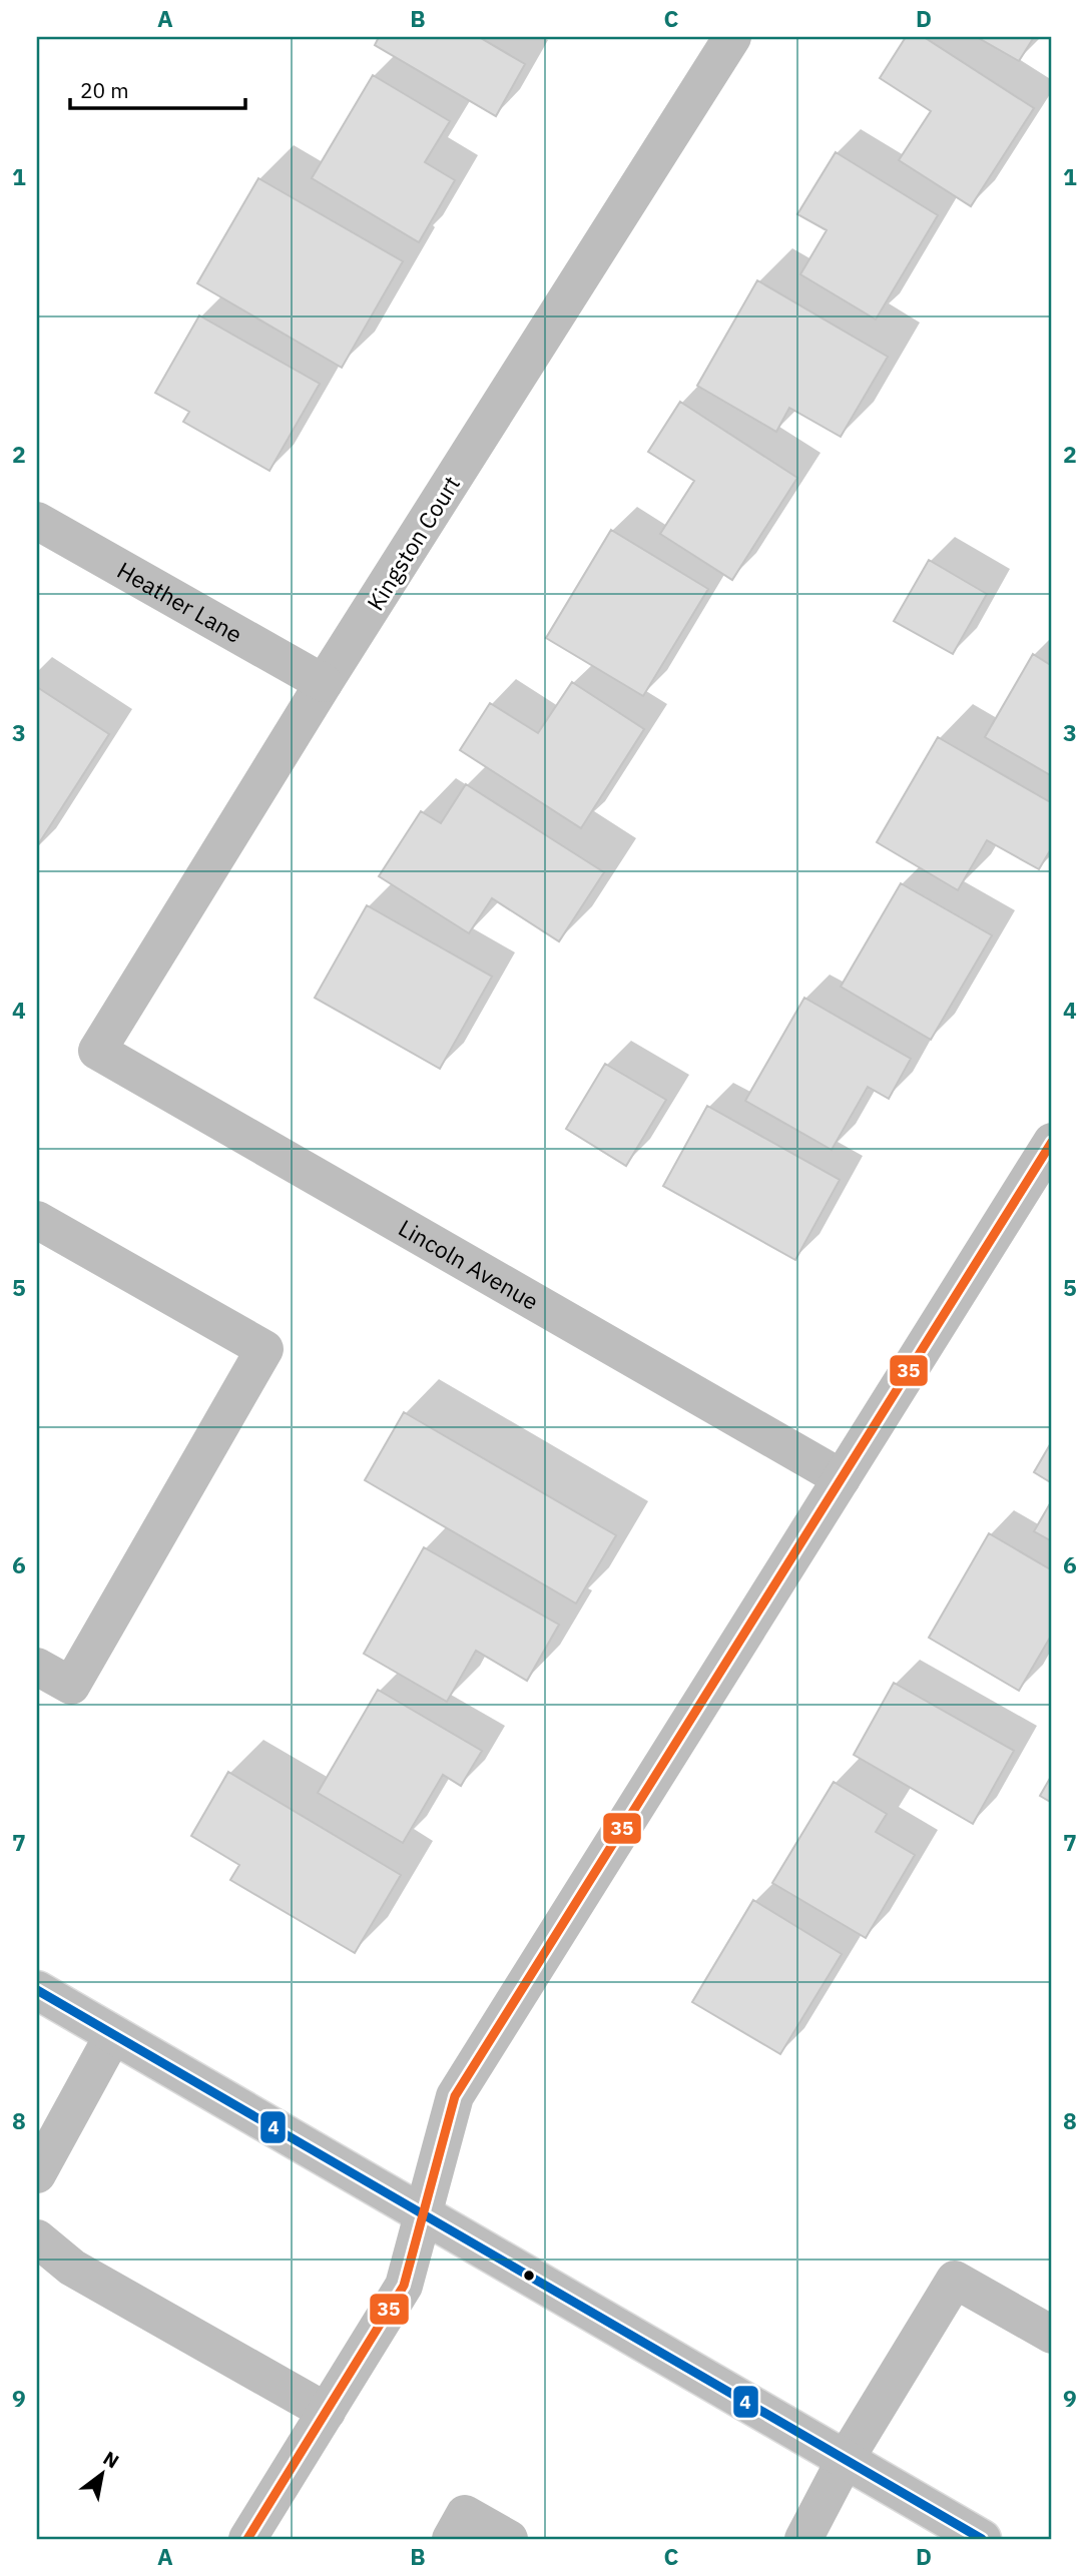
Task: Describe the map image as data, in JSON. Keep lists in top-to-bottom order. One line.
{"streets":{"street":["Kingston Court","Heather Lane","Lincoln Avenue"]},"crossings":[["Kingston Court","Heather Lane"],["Kingston Court","Lincoln Avenue"]],"lines":["transit line 35","transit line 4"],"scale_bar":"20 m","north":"top right","grid":{"columns":["A","B","C","D"],"rows":["1","2","3","4","5","6","7","8","9"]}}
